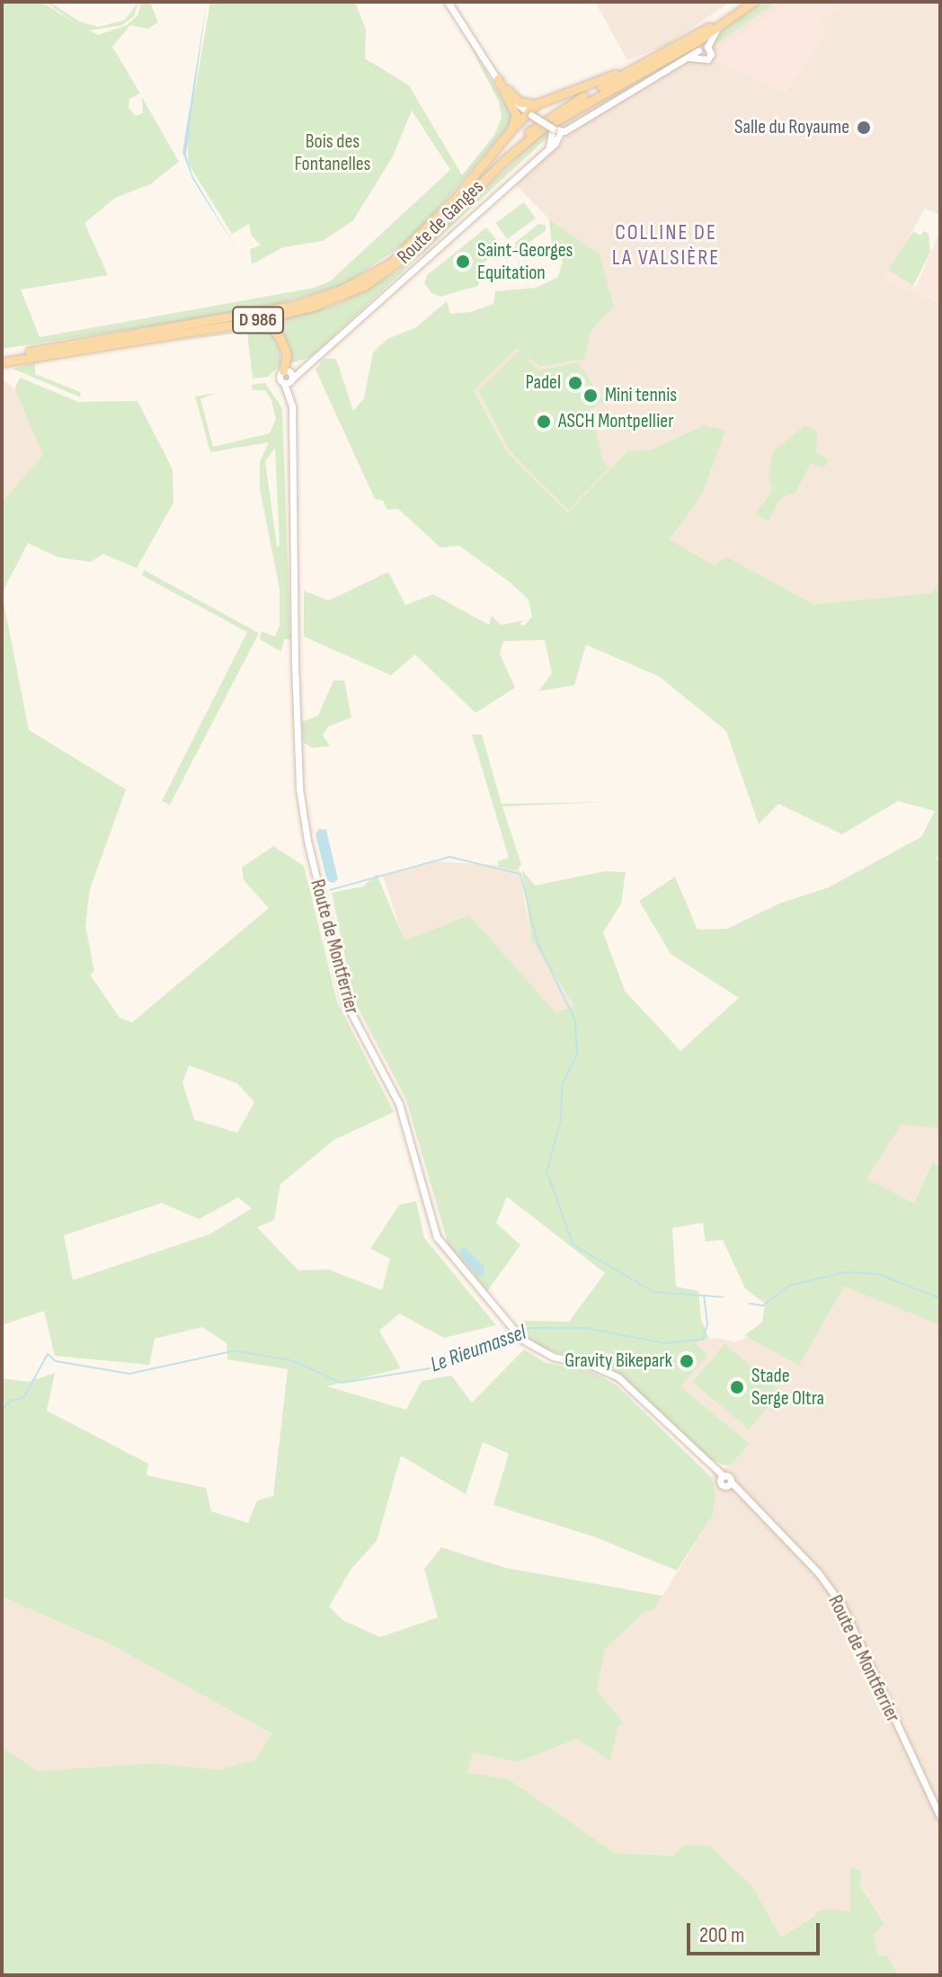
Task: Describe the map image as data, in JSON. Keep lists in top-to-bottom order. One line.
{"streets":{"main road":["Route de Ganges","D 986"],"street":["Route de Montferrier"]},"crossings":[["Route de Ganges","D 986"]],"districts":["COLLINE DE LA VALSIÈRE"],"water":["Le Rieumassel"],"parks":["Bois des Fontanelles"],"places":["Salle du Royaume","Saint-Georges Equitation","Padel","Mini tennis","ASCH Montpellier","Gravity Bikepark","Stade Serge Oltra"],"scale_bar":"200 m"}
